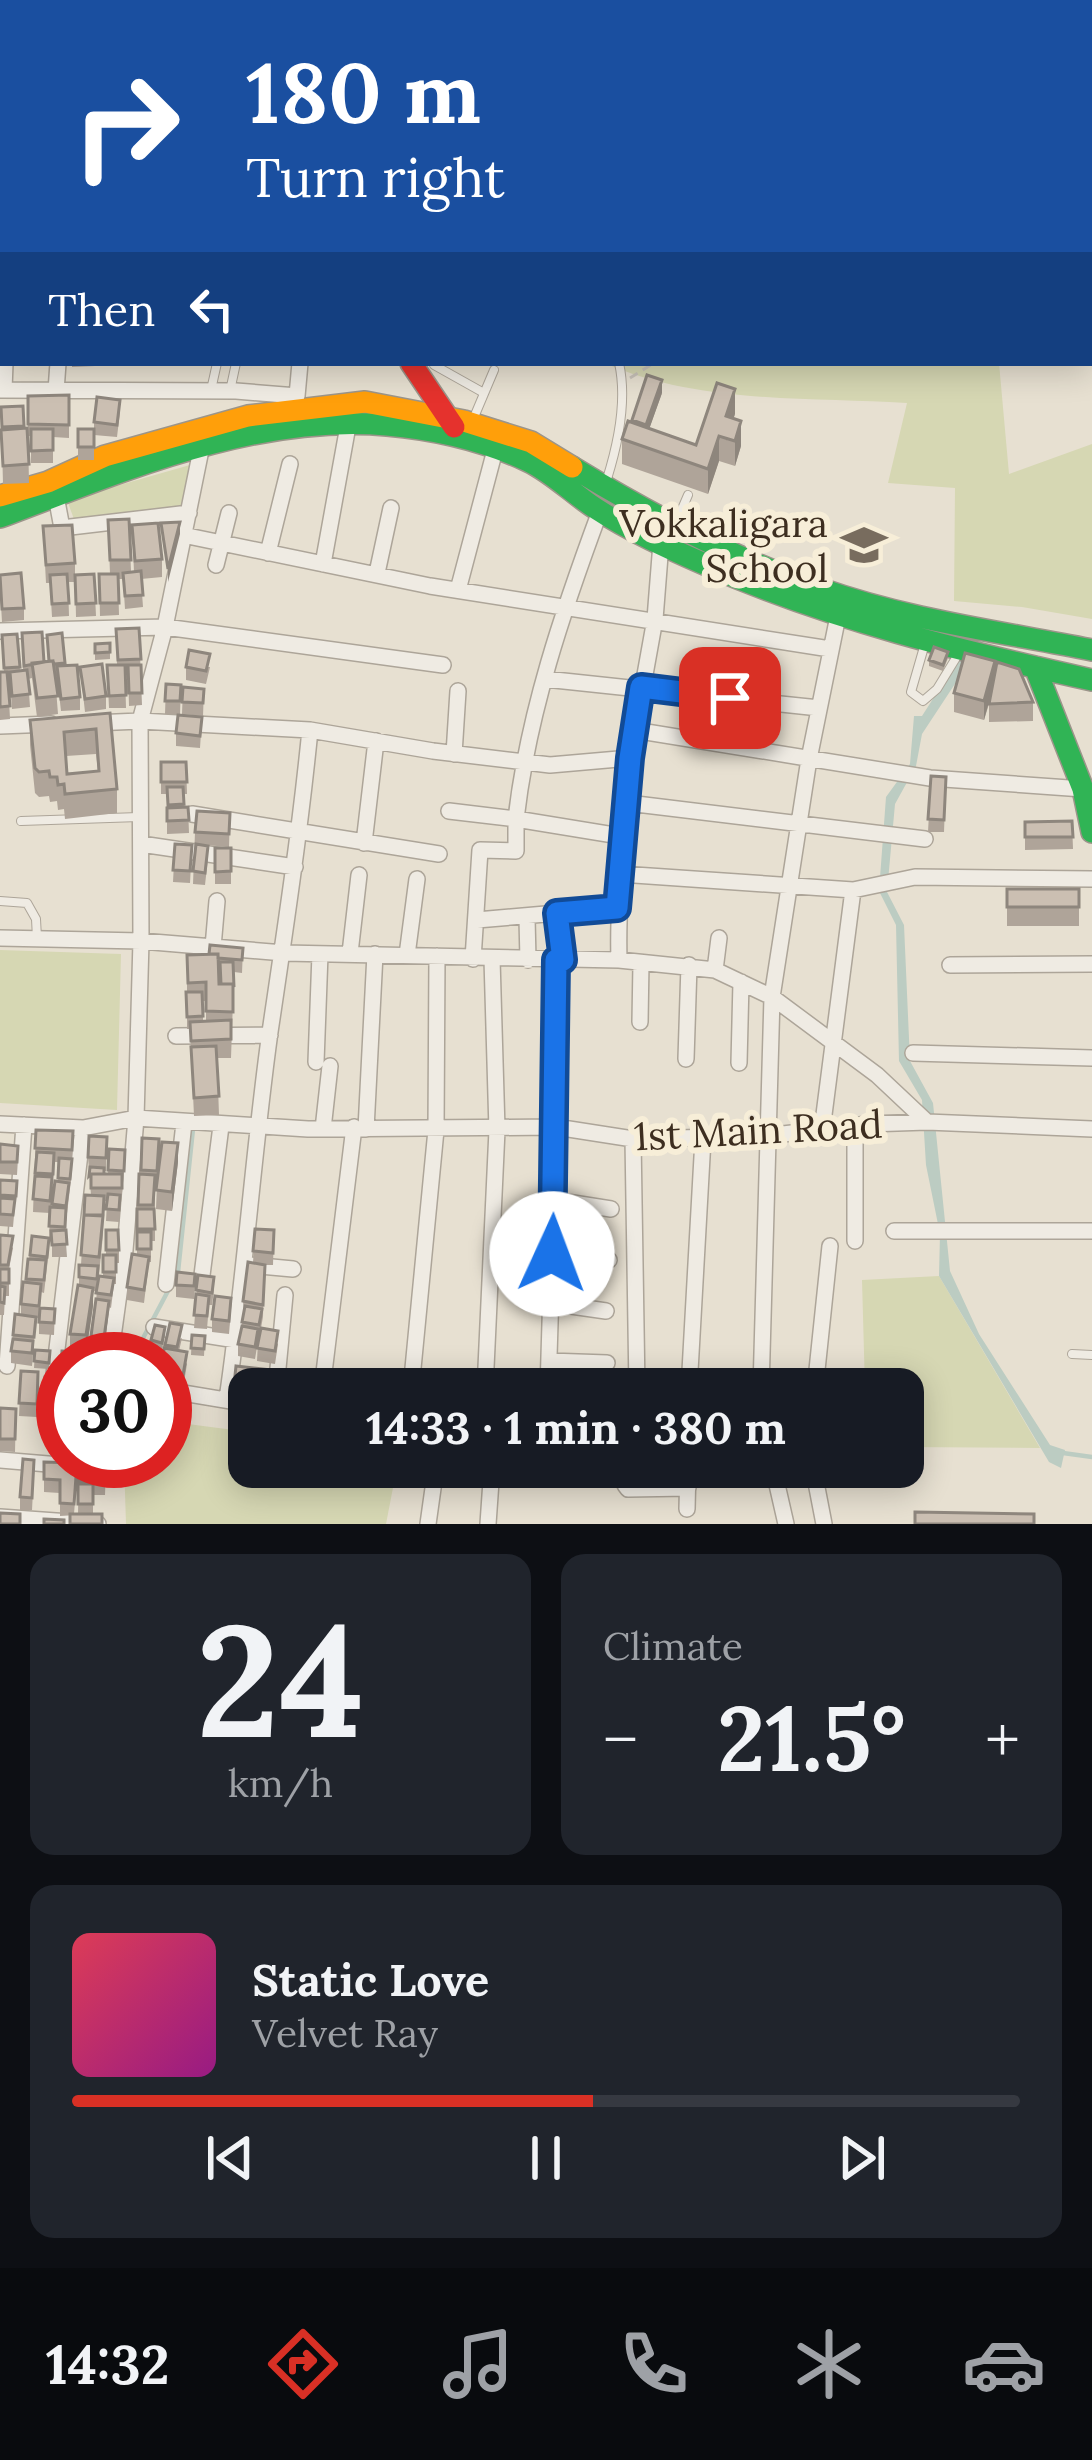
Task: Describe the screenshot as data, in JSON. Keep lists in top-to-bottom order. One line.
{"streets":{"street":["1st Main Road"]},"places":{"school or university":["Vokkaligara School"]},"page":{"turn":["180 m","Turn right"],"then":"Then","limit":"30","trip":"14:33 · 1 min · 380 m","tile":[["24","km/h"],"Climate"],"heat":["−","21.5°","+"],"song":["Static Love","Velvet Ray"],"tabs":"14:32"}}
